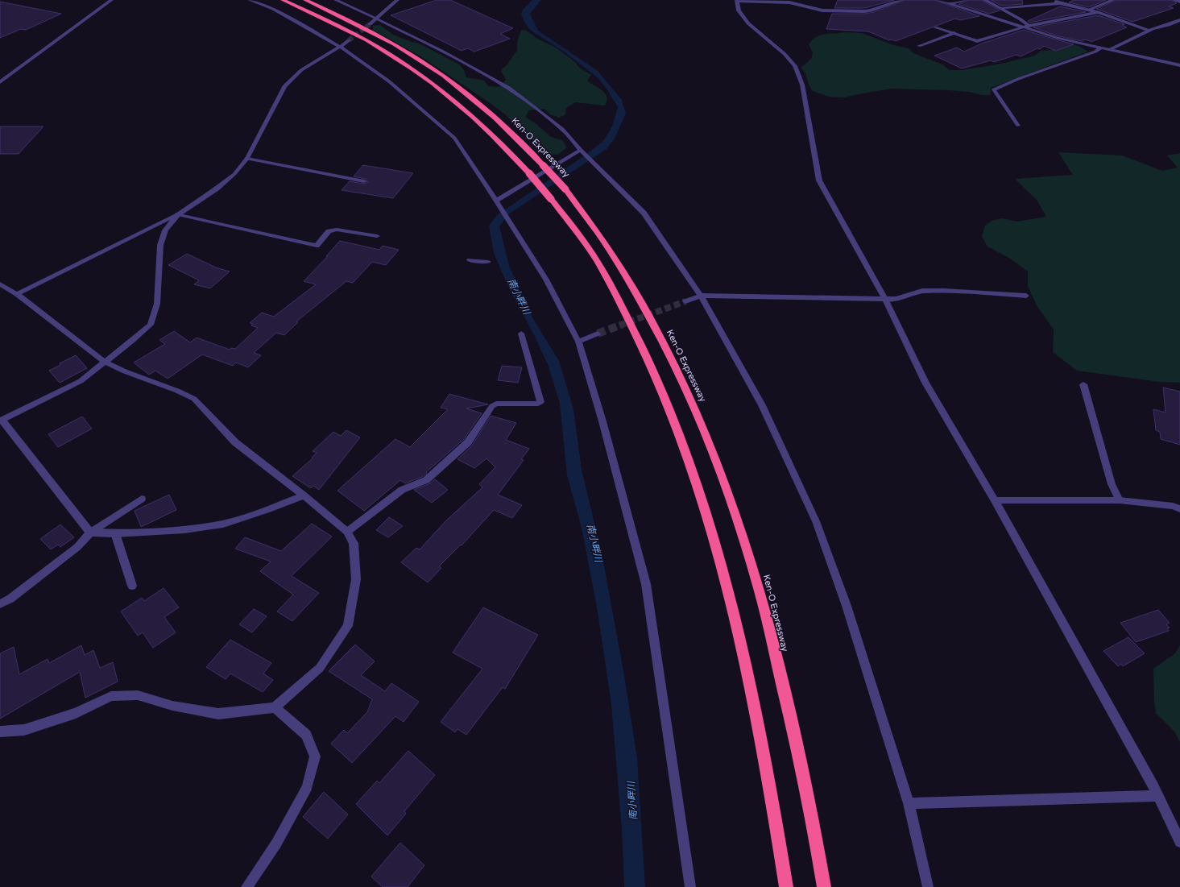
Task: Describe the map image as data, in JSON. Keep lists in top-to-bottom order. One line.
{"streets":{"highway":["Ken-O Expressway"]},"water":["南小畔川"]}
